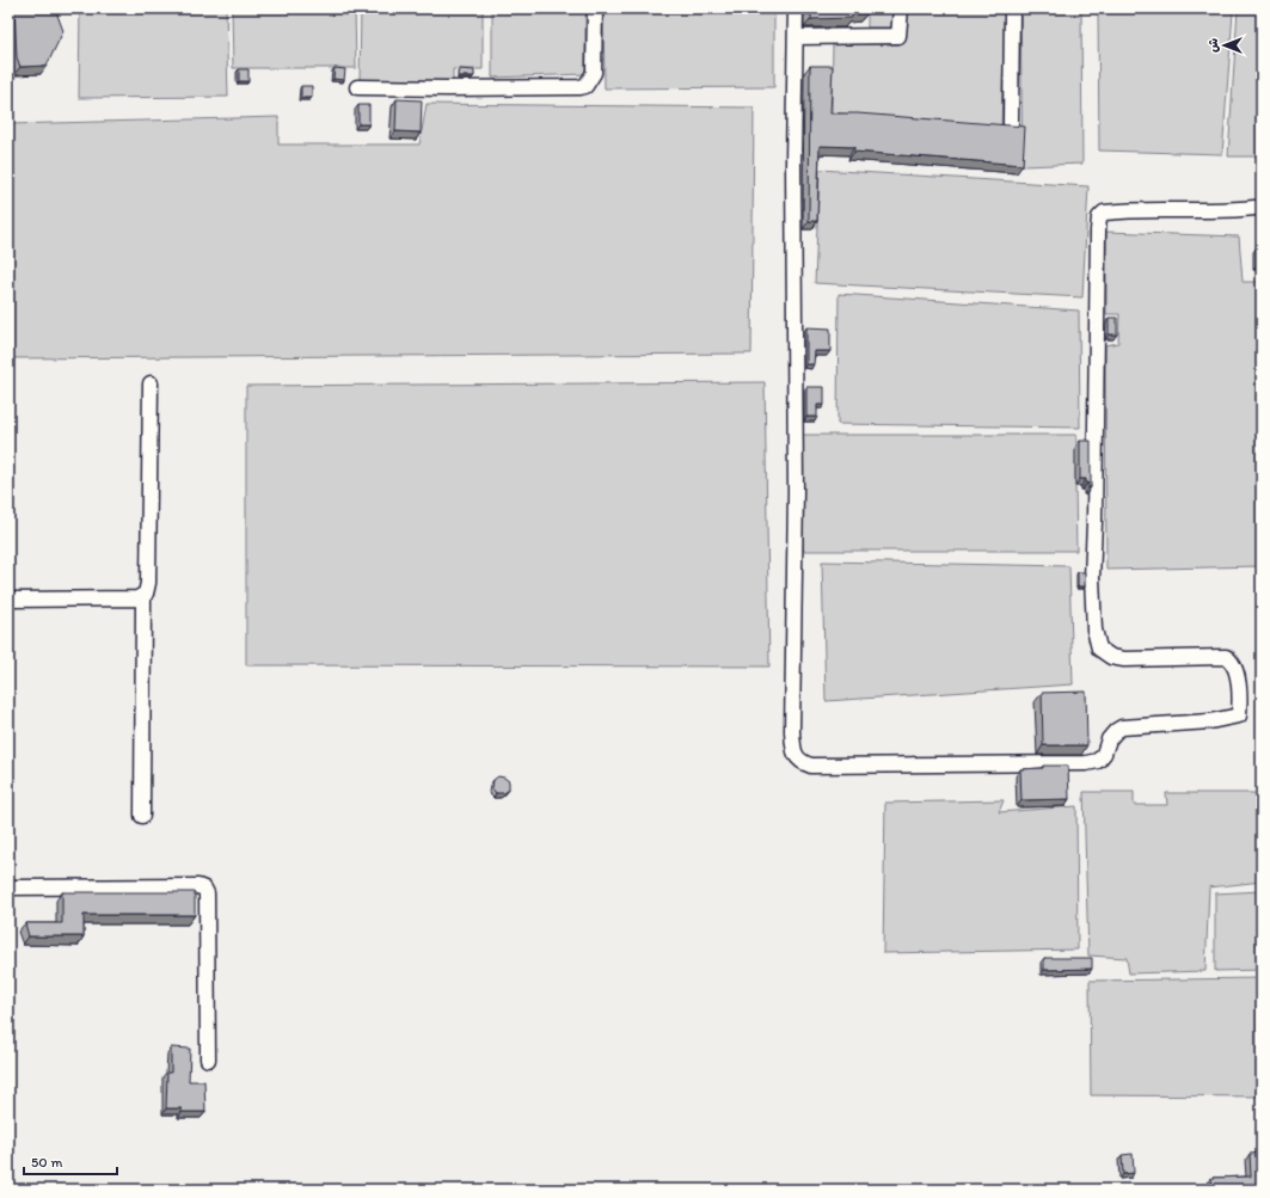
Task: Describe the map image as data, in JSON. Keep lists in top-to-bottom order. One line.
{"scale_bar":"50 m","north":"left"}
